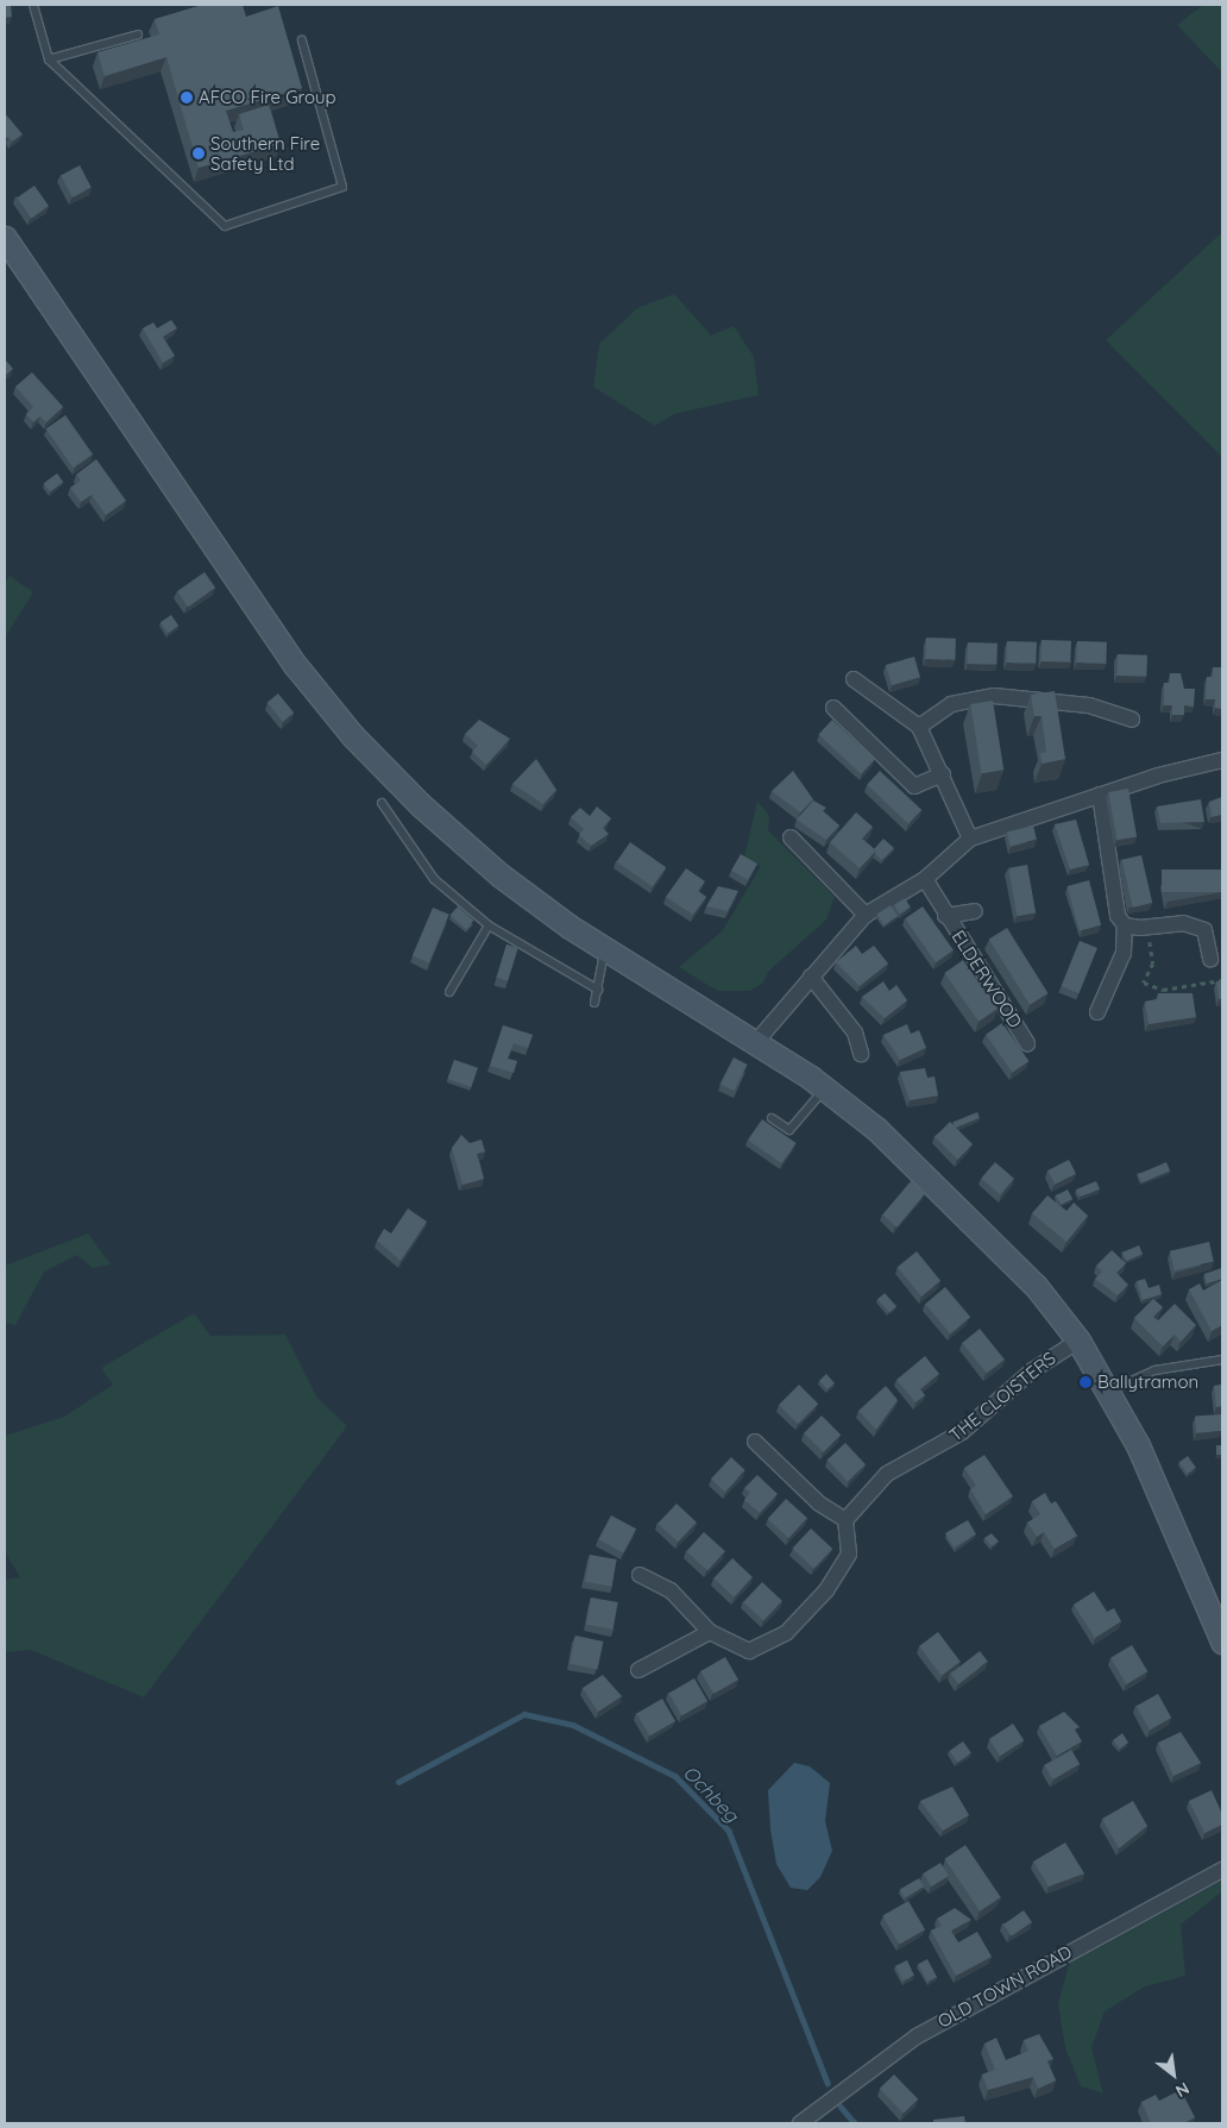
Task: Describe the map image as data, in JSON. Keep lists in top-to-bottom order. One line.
{"streets":{"street":["ELDERWOOD","THE CLOISTERS","OLD TOWN ROAD"]},"water":["Ochbeg"],"places":["AFCO Fire Group","Southern Fire Safety Ltd","Ballytramon"],"north":"bottom right"}
